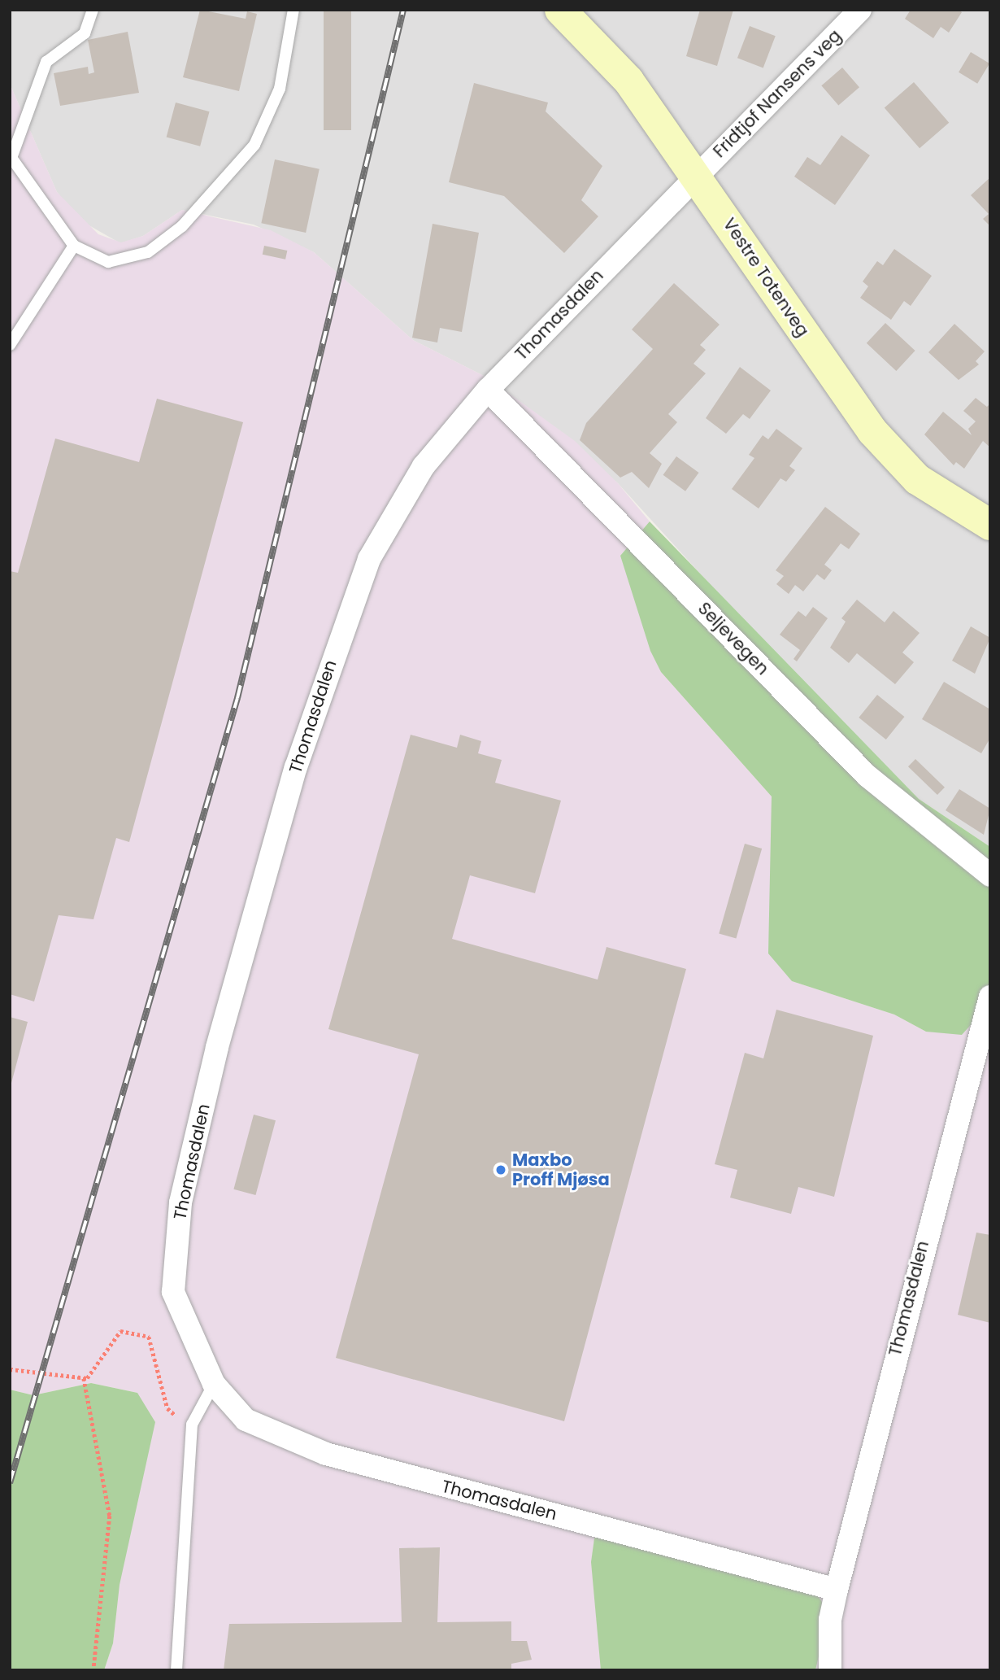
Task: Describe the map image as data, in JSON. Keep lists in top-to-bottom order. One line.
{"streets":{"main road":["Vestre Totenveg"],"street":["Fridtjof Nansens veg","Thomasdalen","Seljevegen"]},"crossings":[["Fridtjof Nansens veg","Vestre Totenveg"],["Fridtjof Nansens veg","Thomasdalen"],["Vestre Totenveg","Thomasdalen"],["Thomasdalen","Seljevegen"]],"places":["Maxbo Proff Mjøsa"]}
